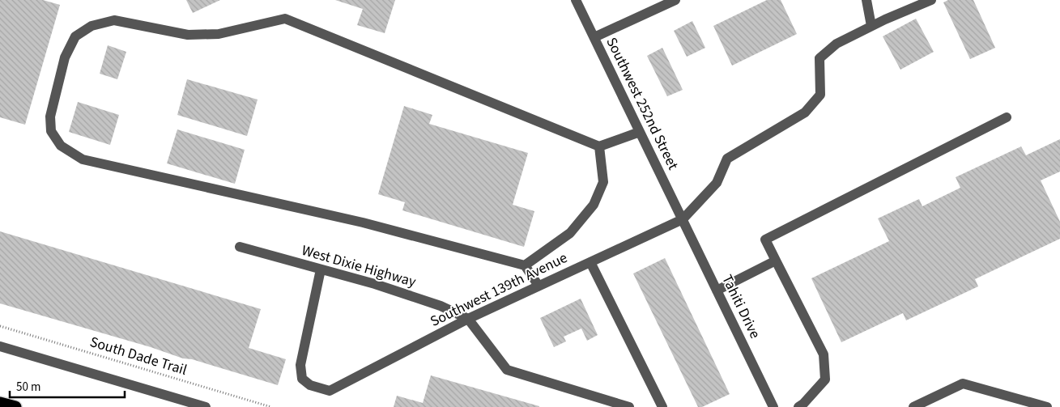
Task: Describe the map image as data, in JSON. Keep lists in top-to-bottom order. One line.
{"streets":{"street":["Southwest 252nd Street","West Dixie Highway","Southwest 139th Avenue","Tahiti Drive"],"path":["South Dade Trail"]},"crossings":[["Southwest 252nd Street","Southwest 139th Avenue"],["Southwest 252nd Street","Tahiti Drive"],["West Dixie Highway","Southwest 139th Avenue"],["Southwest 139th Avenue","Tahiti Drive"]],"scale_bar":"50 m"}
